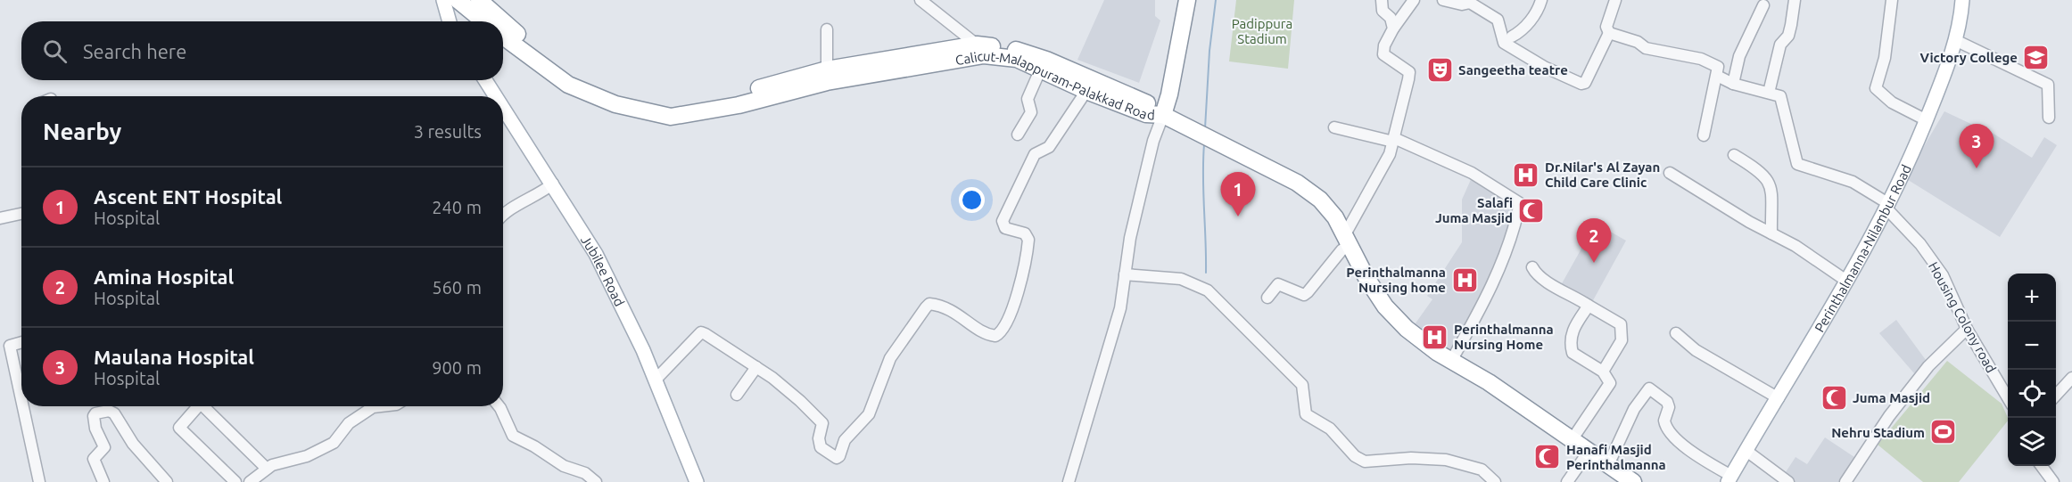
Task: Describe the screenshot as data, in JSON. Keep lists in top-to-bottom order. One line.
{"streets":{"highway":["Calicut-Malappuram-Palakkad Road"],"main road":["Perinthalmanna-Nilambur Road","Jubilee Road"],"street":["Housing Colony road"]},"crossings":[["Perinthalmanna-Nilambur Road","Housing Colony road"]],"parks":["Padippura Stadium"],"places":{"school or university":["Victory College"],"theatre":["Sangeetha teatre"],"hospital":["Dr.Nilar's Al Zayan Child Care Clinic","Perinthalmanna Nursing home","Perinthalmanna Nursing Home"],"mosque":["Salafi Juma Masjid","Juma Masjid","Hanafi Masjid Perinthalmanna"],"sports":["Nehru Stadium"]},"page":{"search":"Search here","heading":["Nearby","3 results"],"pins":["3","1","2"],"list":[{"mark":"1","name":"Ascent ENT Hospital","note":"Hospital","value":"240 m"},{"mark":"2","name":"Amina Hospital","note":"Hospital","value":"560 m"},{"mark":"3","name":"Maulana Hospital","note":"Hospital","value":"900 m"}],"map_buttons":["+","−"]}}
